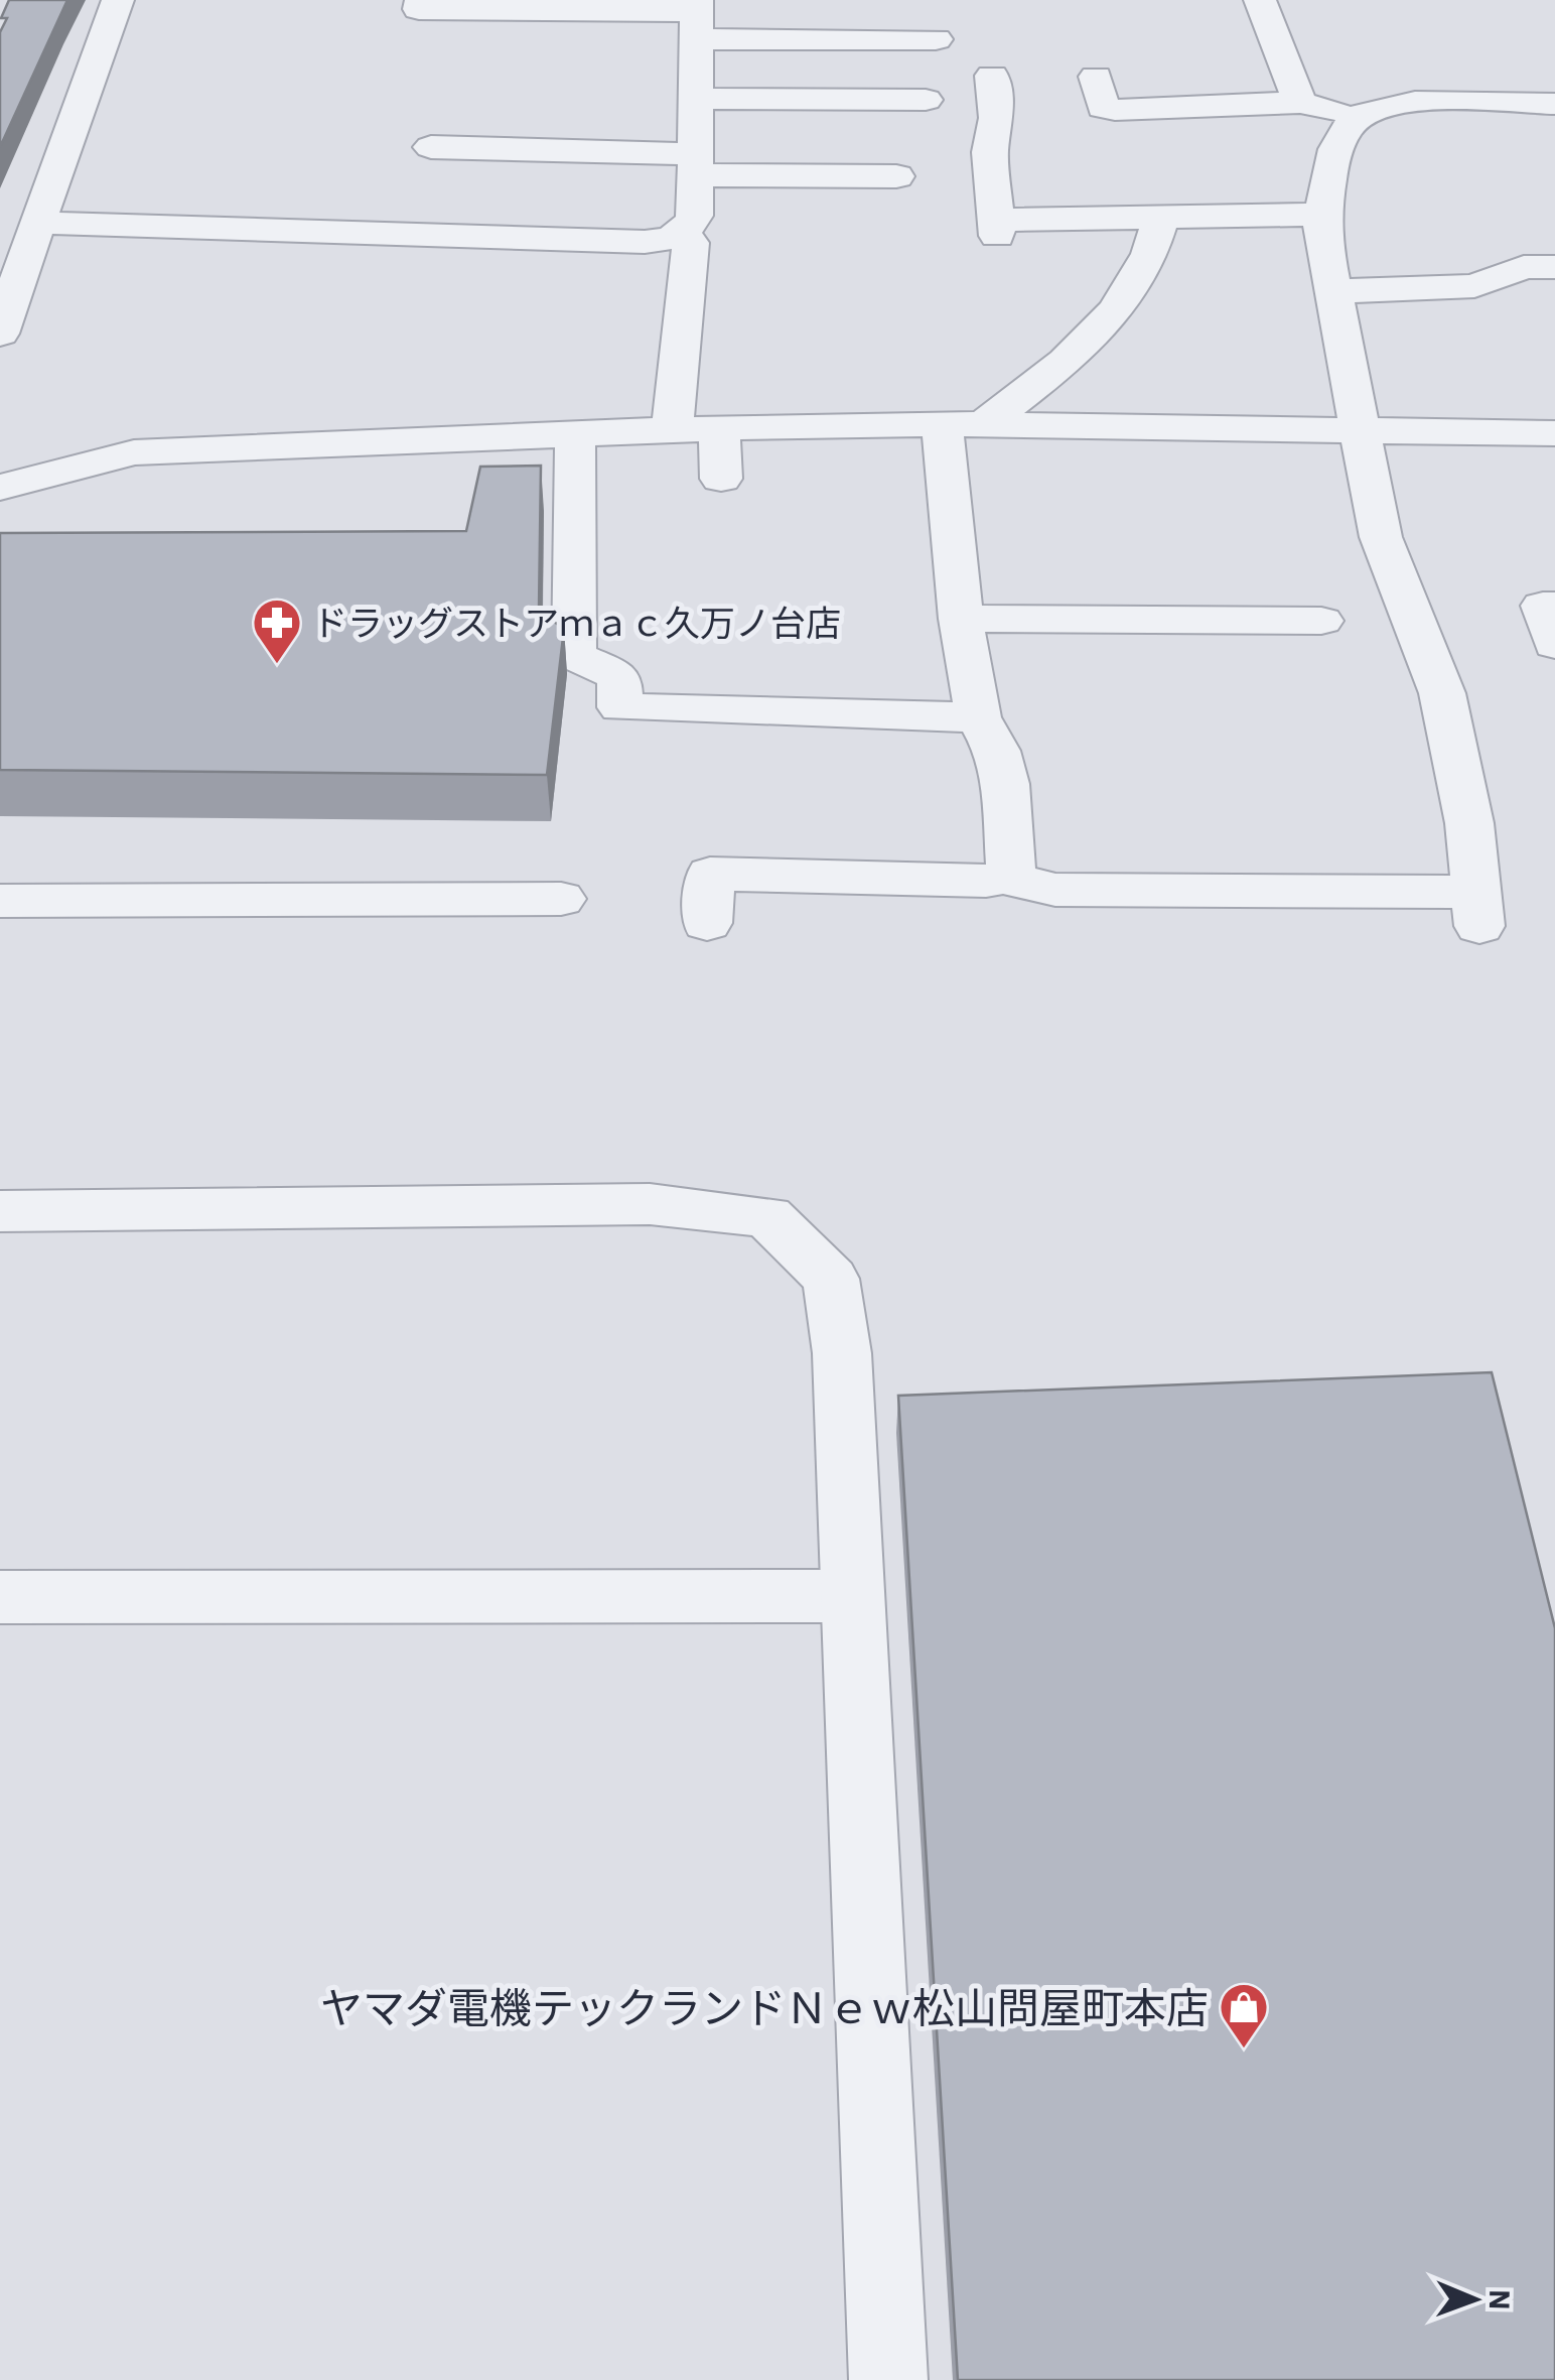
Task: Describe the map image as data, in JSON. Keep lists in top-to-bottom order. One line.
{"places":{"pharmacy":["ドラッグストアｍａｃ久万ノ台店"],"shop":["ヤマダ電機テックランドＮｅｗ松山問屋町本店"]},"north":"right"}
